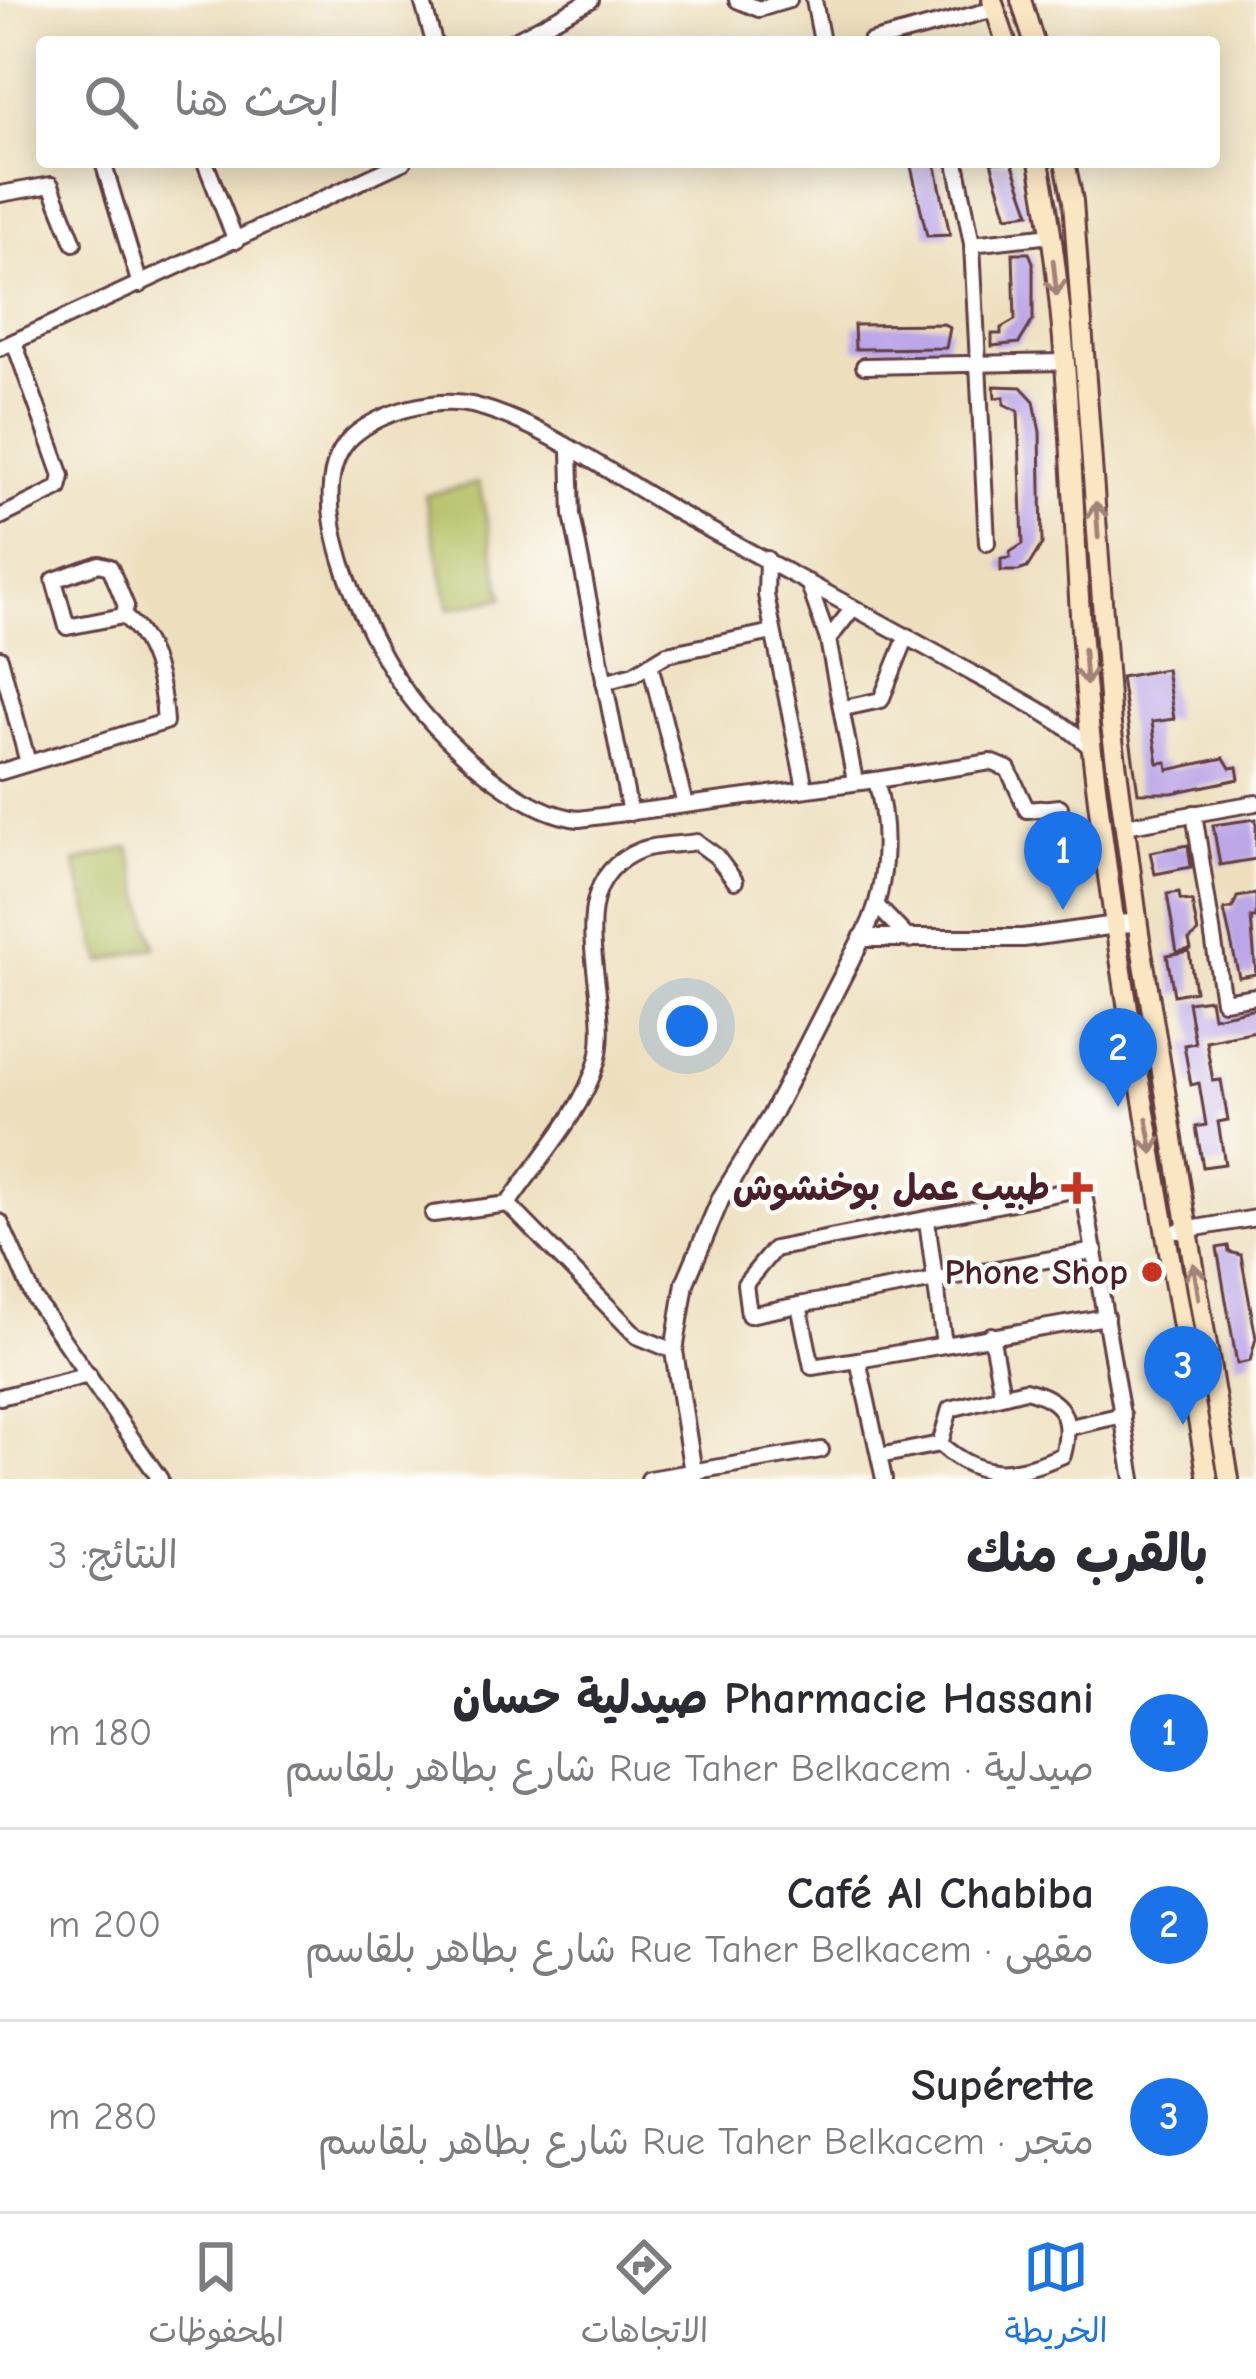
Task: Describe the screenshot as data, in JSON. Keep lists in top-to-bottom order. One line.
{"places":{"health":["طبيب عمل بوخنشوش"],"other":["Phone Shop"]},"page":{"search":"ابحث هنا","pins":["1","2","3"],"heading":["بالقرب منك","النتائج: 3"],"list":[{"mark":"1","name":"Pharmacie Hassani صيدلية حسان","note":"صيدلية · Rue Taher Belkacem شارع بطاهر بلقاسم","value":"180 m"},{"mark":"2","name":"Café Al Chabiba","note":"مقهى · Rue Taher Belkacem شارع بطاهر بلقاسم","value":"200 m"},{"mark":"3","name":"Supérette","note":"متجر · Rue Taher Belkacem شارع بطاهر بلقاسم","value":"280 m"}],"nav":["الخريطة","الاتجاهات","المحفوظات"]}}
